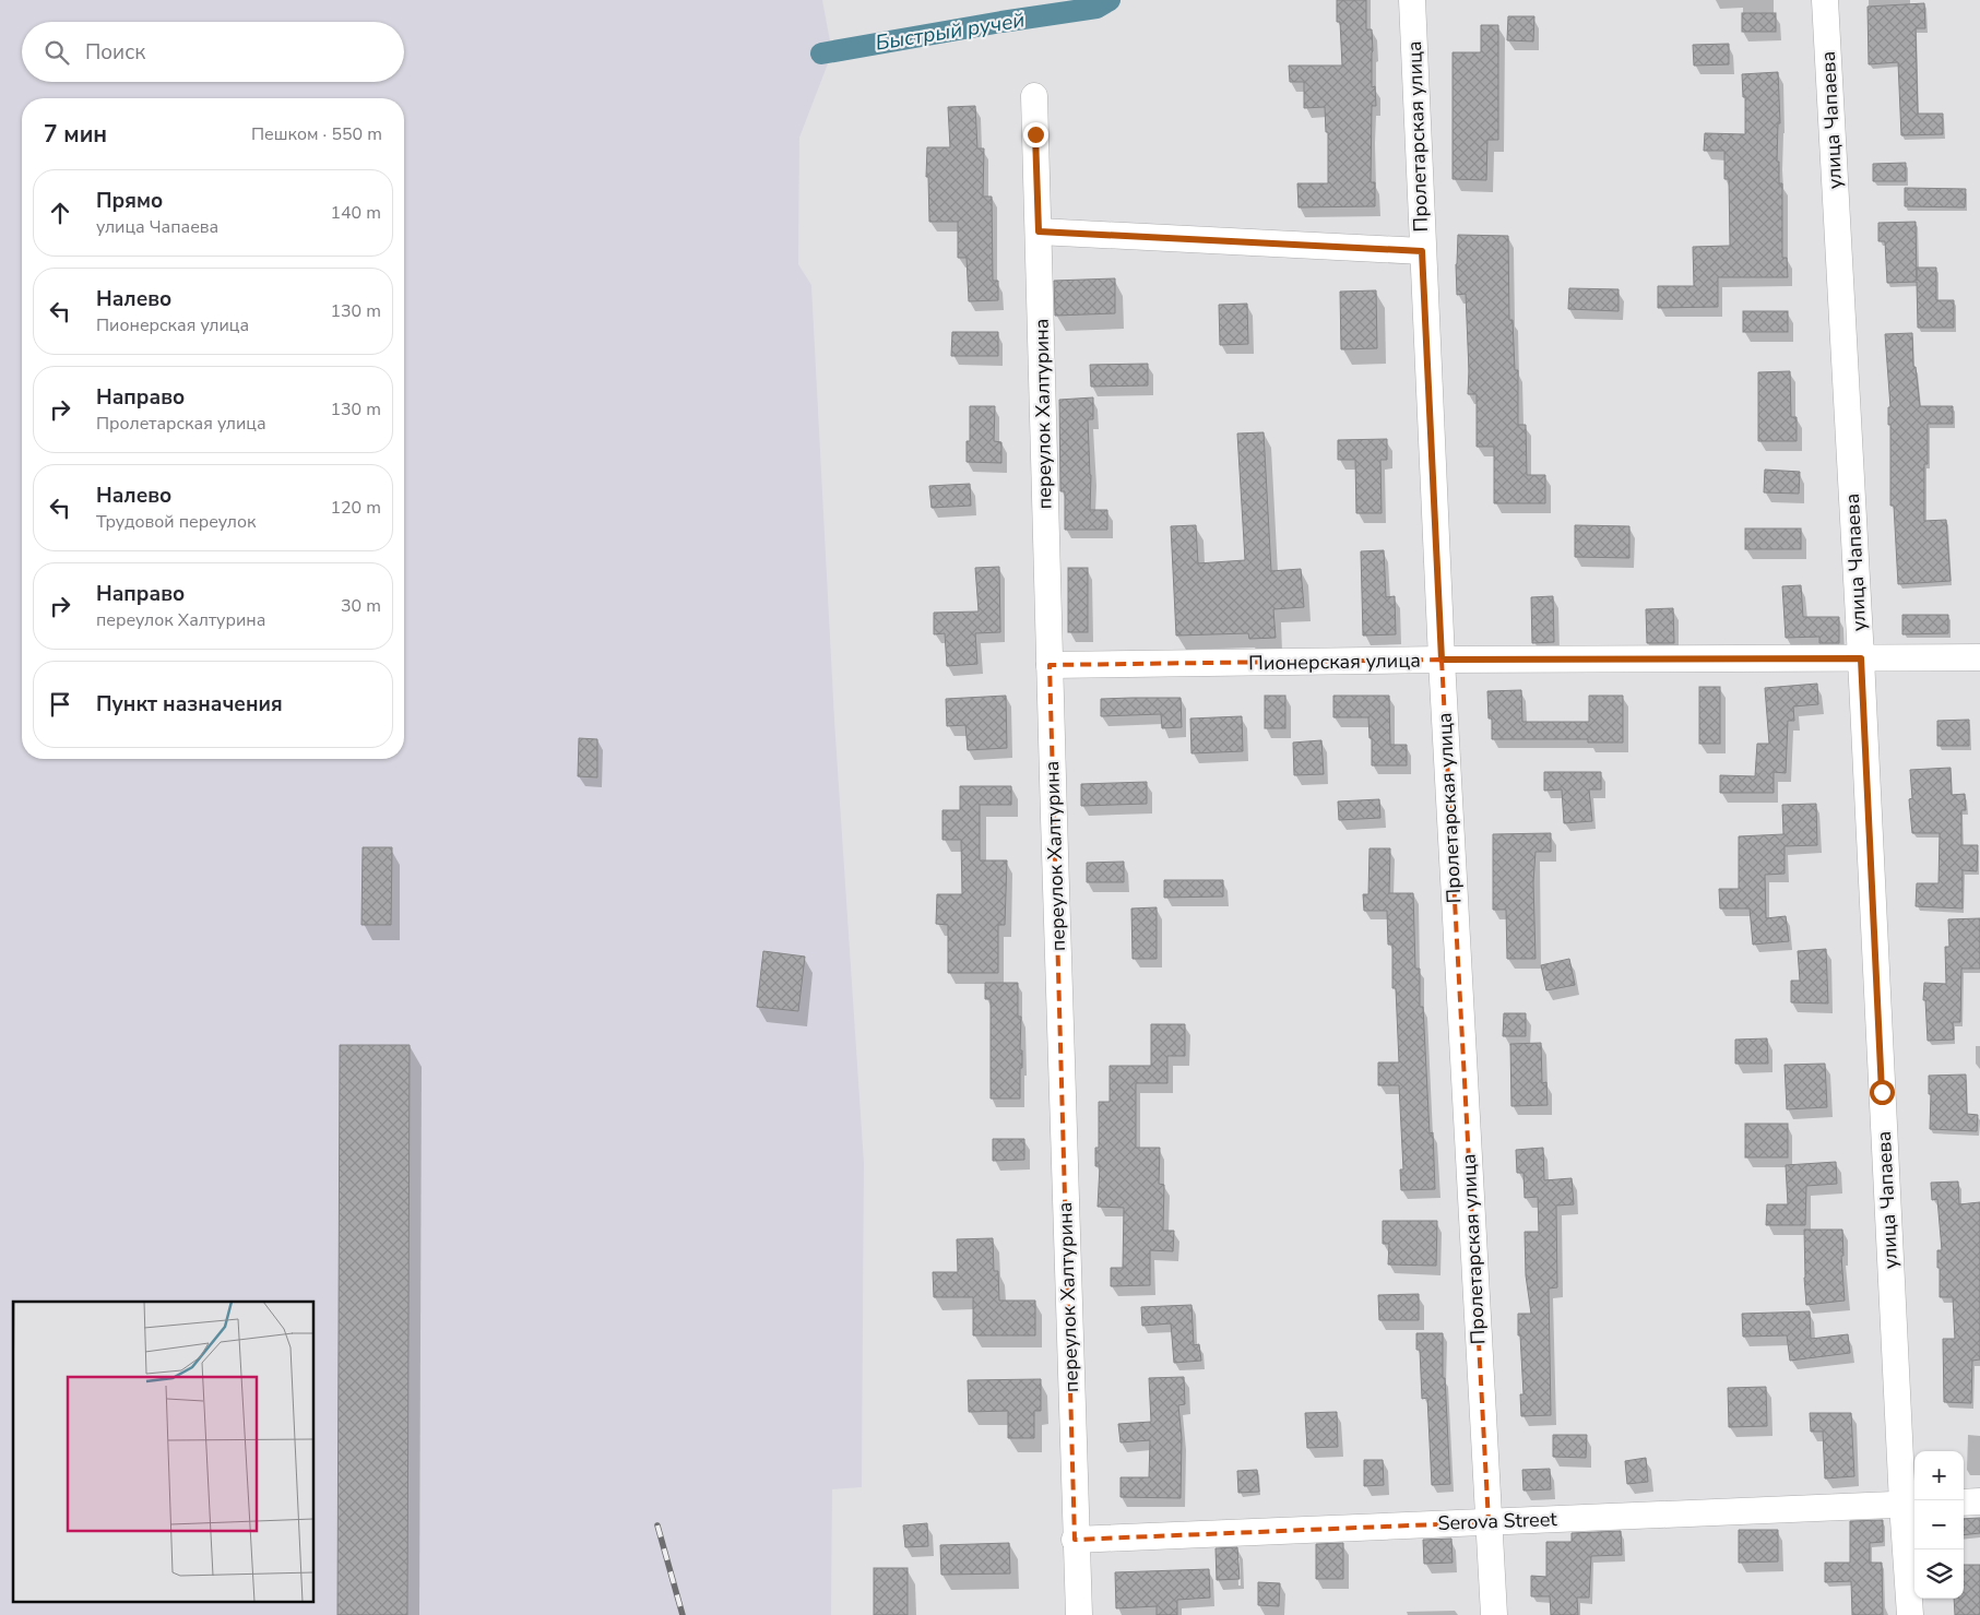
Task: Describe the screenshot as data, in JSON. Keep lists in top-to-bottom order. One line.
{"streets":{"street":["улица Чапаева","Пролетарская улица","переулок Халтурина","Пионерская улица","Serova Street"]},"crossings":[["улица Чапаева","Пионерская улица"],["улица Чапаева","Serova Street"],["Пролетарская улица","Пионерская улица"],["Пролетарская улица","Serova Street"],["переулок Халтурина","Пионерская улица"],["переулок Халтурина","Serova Street"]],"water":["Быстрый ручей"],"page":{"search":"Поиск","heading":["7 мин","Пешком · 550 m"],"list":[["Прямо","улица Чапаева","140 m"],["Налево","Пионерская улица","130 m"],["Направо","Пролетарская улица","130 m"],["Налево","Трудовой переулок","120 m"],["Направо","переулок Халтурина","30 m"],"Пункт назначения"],"map_buttons":["+","−"]}}
